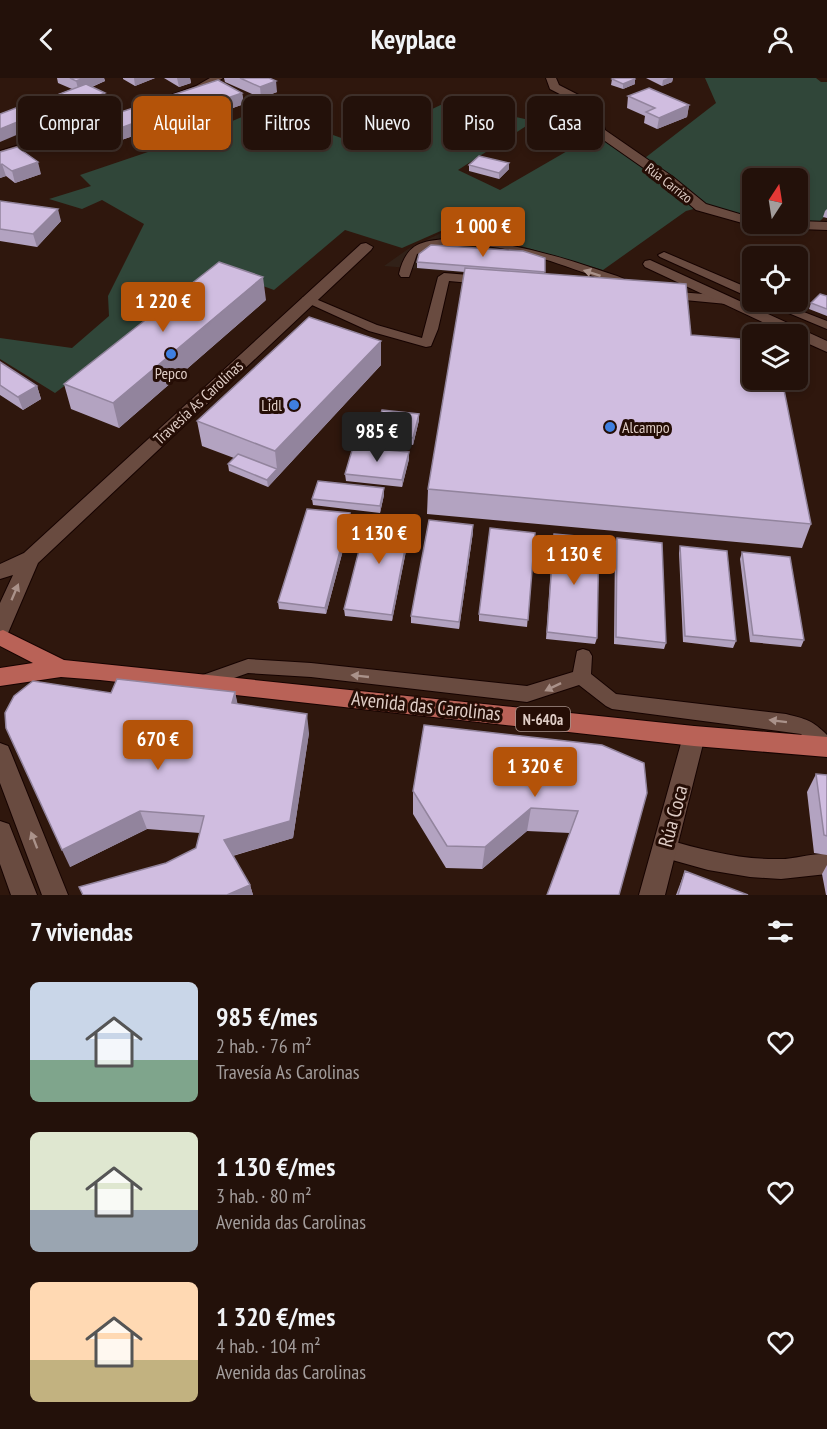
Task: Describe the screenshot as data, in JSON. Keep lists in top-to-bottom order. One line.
{"streets":{"main road":["Avenida das Carolinas","N-640a"],"street":["Rúa Carrizo","Travesía As Carolinas","Rúa Coca"]},"crossings":[["Avenida das Carolinas","N-640a"],["Avenida das Carolinas","Rúa Coca"]],"places":["Pepco","Lidl","Alcampo"],"north":"top","page":{"header":"Keyplace","chip":["Comprar","Alquilar","Filtros","Nuevo","Piso","Casa"],"price":["1 000 €","1 220 €","985 €","1 130 €","1 130 €","670 €","1 320 €"],"heading":"7 viviendas","list":[{"name":"985 €/mes","note":"2 hab. · 76 m² · Travesía As Carolinas"},{"name":"1 130 €/mes","note":"3 hab. · 80 m² · Avenida das Carolinas"},{"name":"1 320 €/mes","note":"4 hab. · 104 m² · Avenida das Carolinas"}]}}
